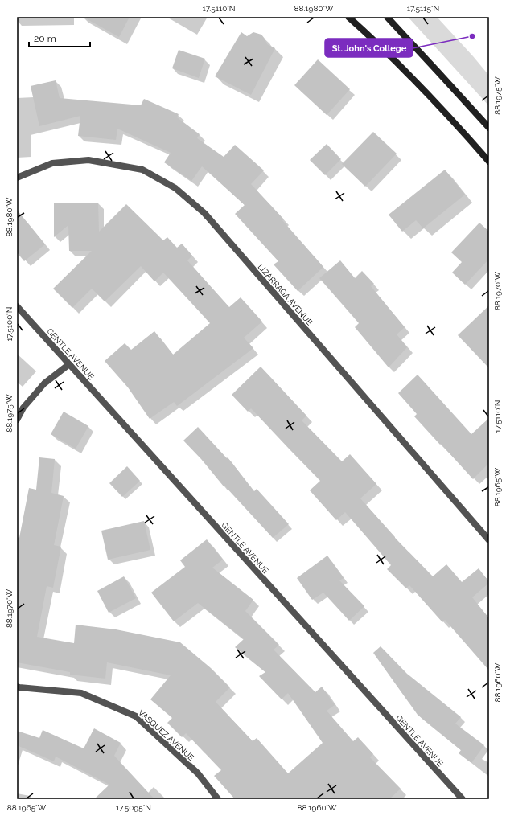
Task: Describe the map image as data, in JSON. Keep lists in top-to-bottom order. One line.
{"streets":{"street":["LIZARRAGA AVENUE","GENTLE AVENUE","VASQUEZ AVENUE"]},"places":["St. John's College"],"scale_bar":"20 m","coordinates":["17.5110°N","88.1980°W","17.5115°N","88.1975°W","88.1970°W","17.5100°N","88.1965°W","88.1960°W","17.5095°N"]}
